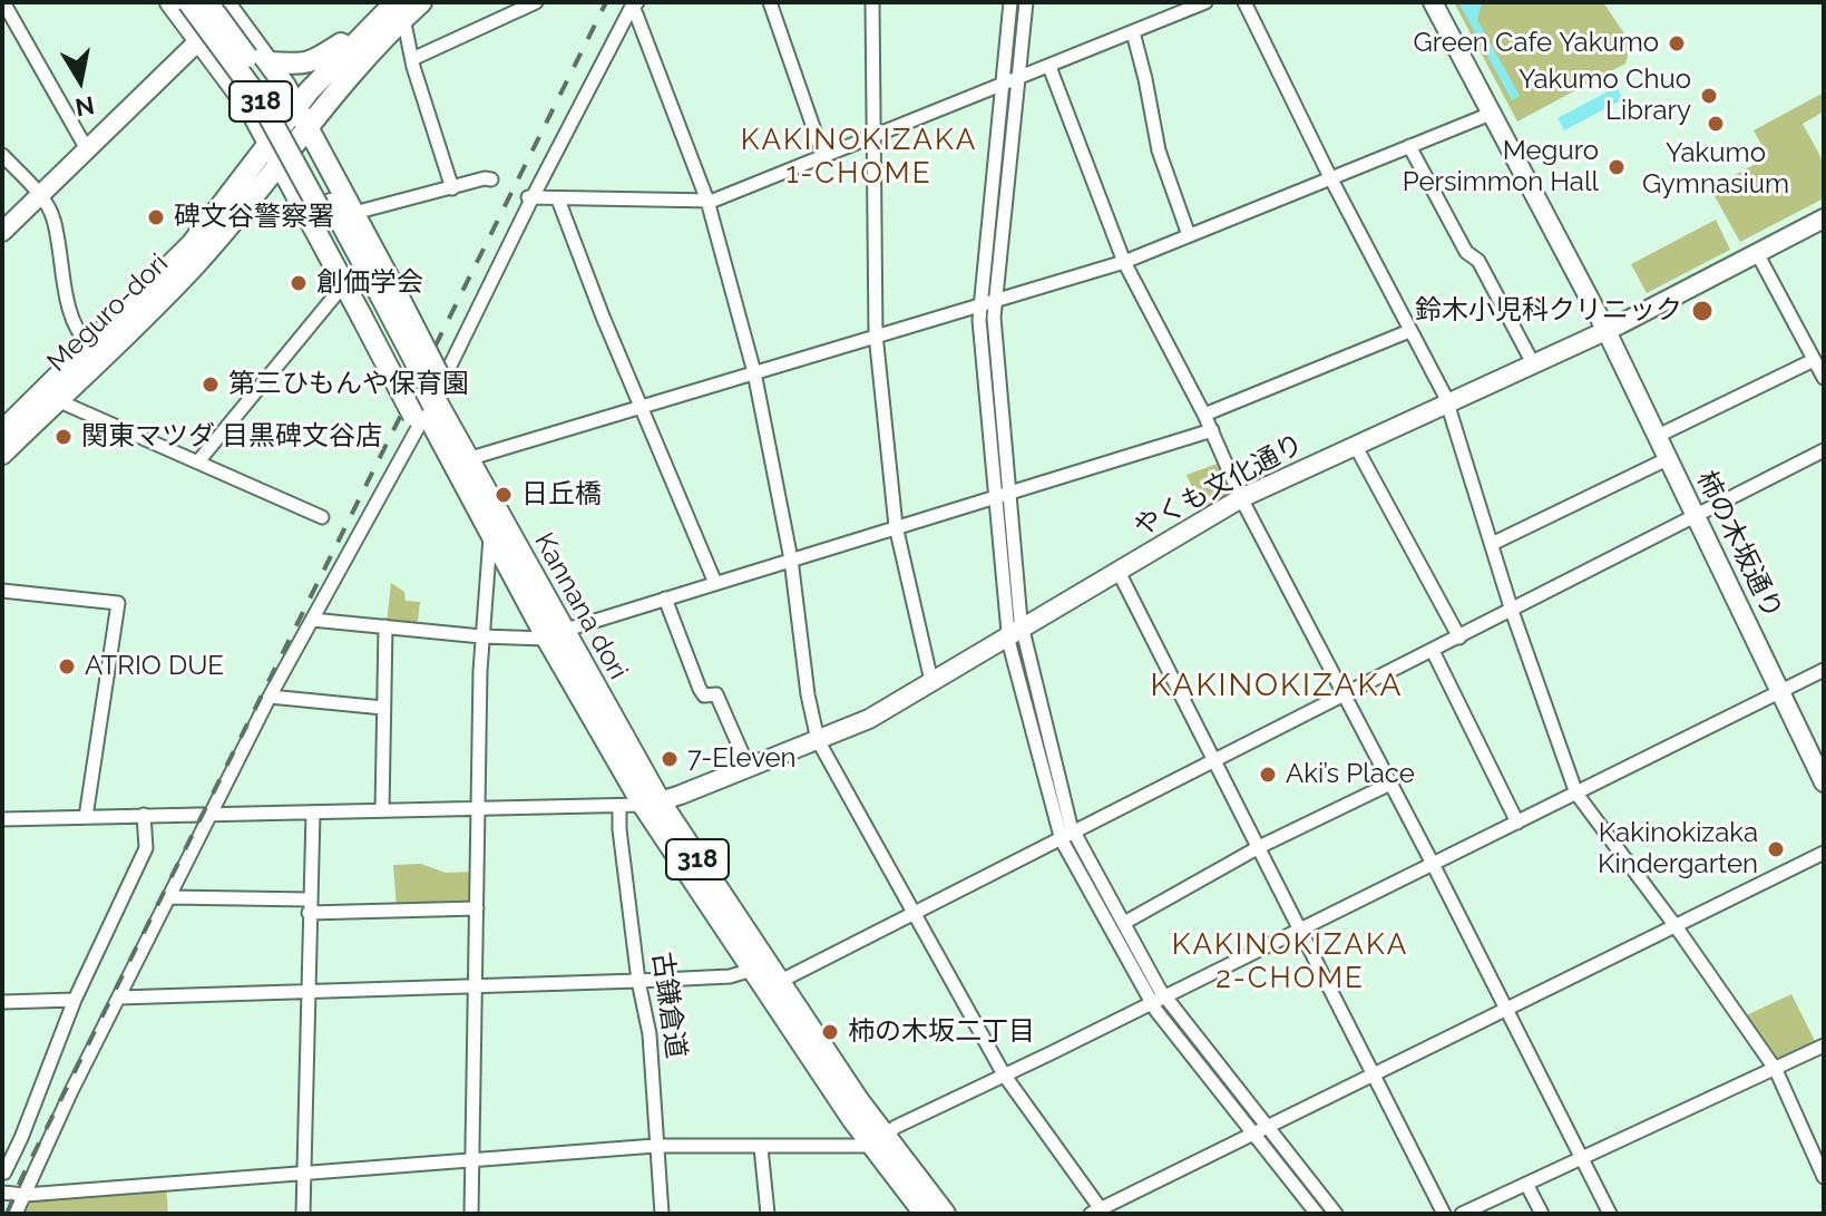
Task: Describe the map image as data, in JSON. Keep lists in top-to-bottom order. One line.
{"streets":{"main road":["318","Meguro-dori","Kannana dori"],"street":["やくも文化通り","柿の木坂通り","古鎌倉道"]},"crossings":[["やくも文化通り","柿の木坂通り"],["やくも文化通り","Kannana dori"]],"districts":["KAKINOKIZAKA 1-CHOME","KAKINOKIZAKA","KAKINOKIZAKA 2-CHOME"],"places":["Green Cafe Yakumo","Yakumo Chuo Library","Yakumo Gymnasium","Meguro Persimmon Hall","碑文谷警察署","創価学会","鈴木小児科クリニック","第三ひもんや保育園","関東マツダ 目黒碑文谷店","日丘橋","ATRIO DUE","7-Eleven","Aki’s Place","Kakinokizaka Kindergarten","柿の木坂二丁目"],"north":"bottom"}
